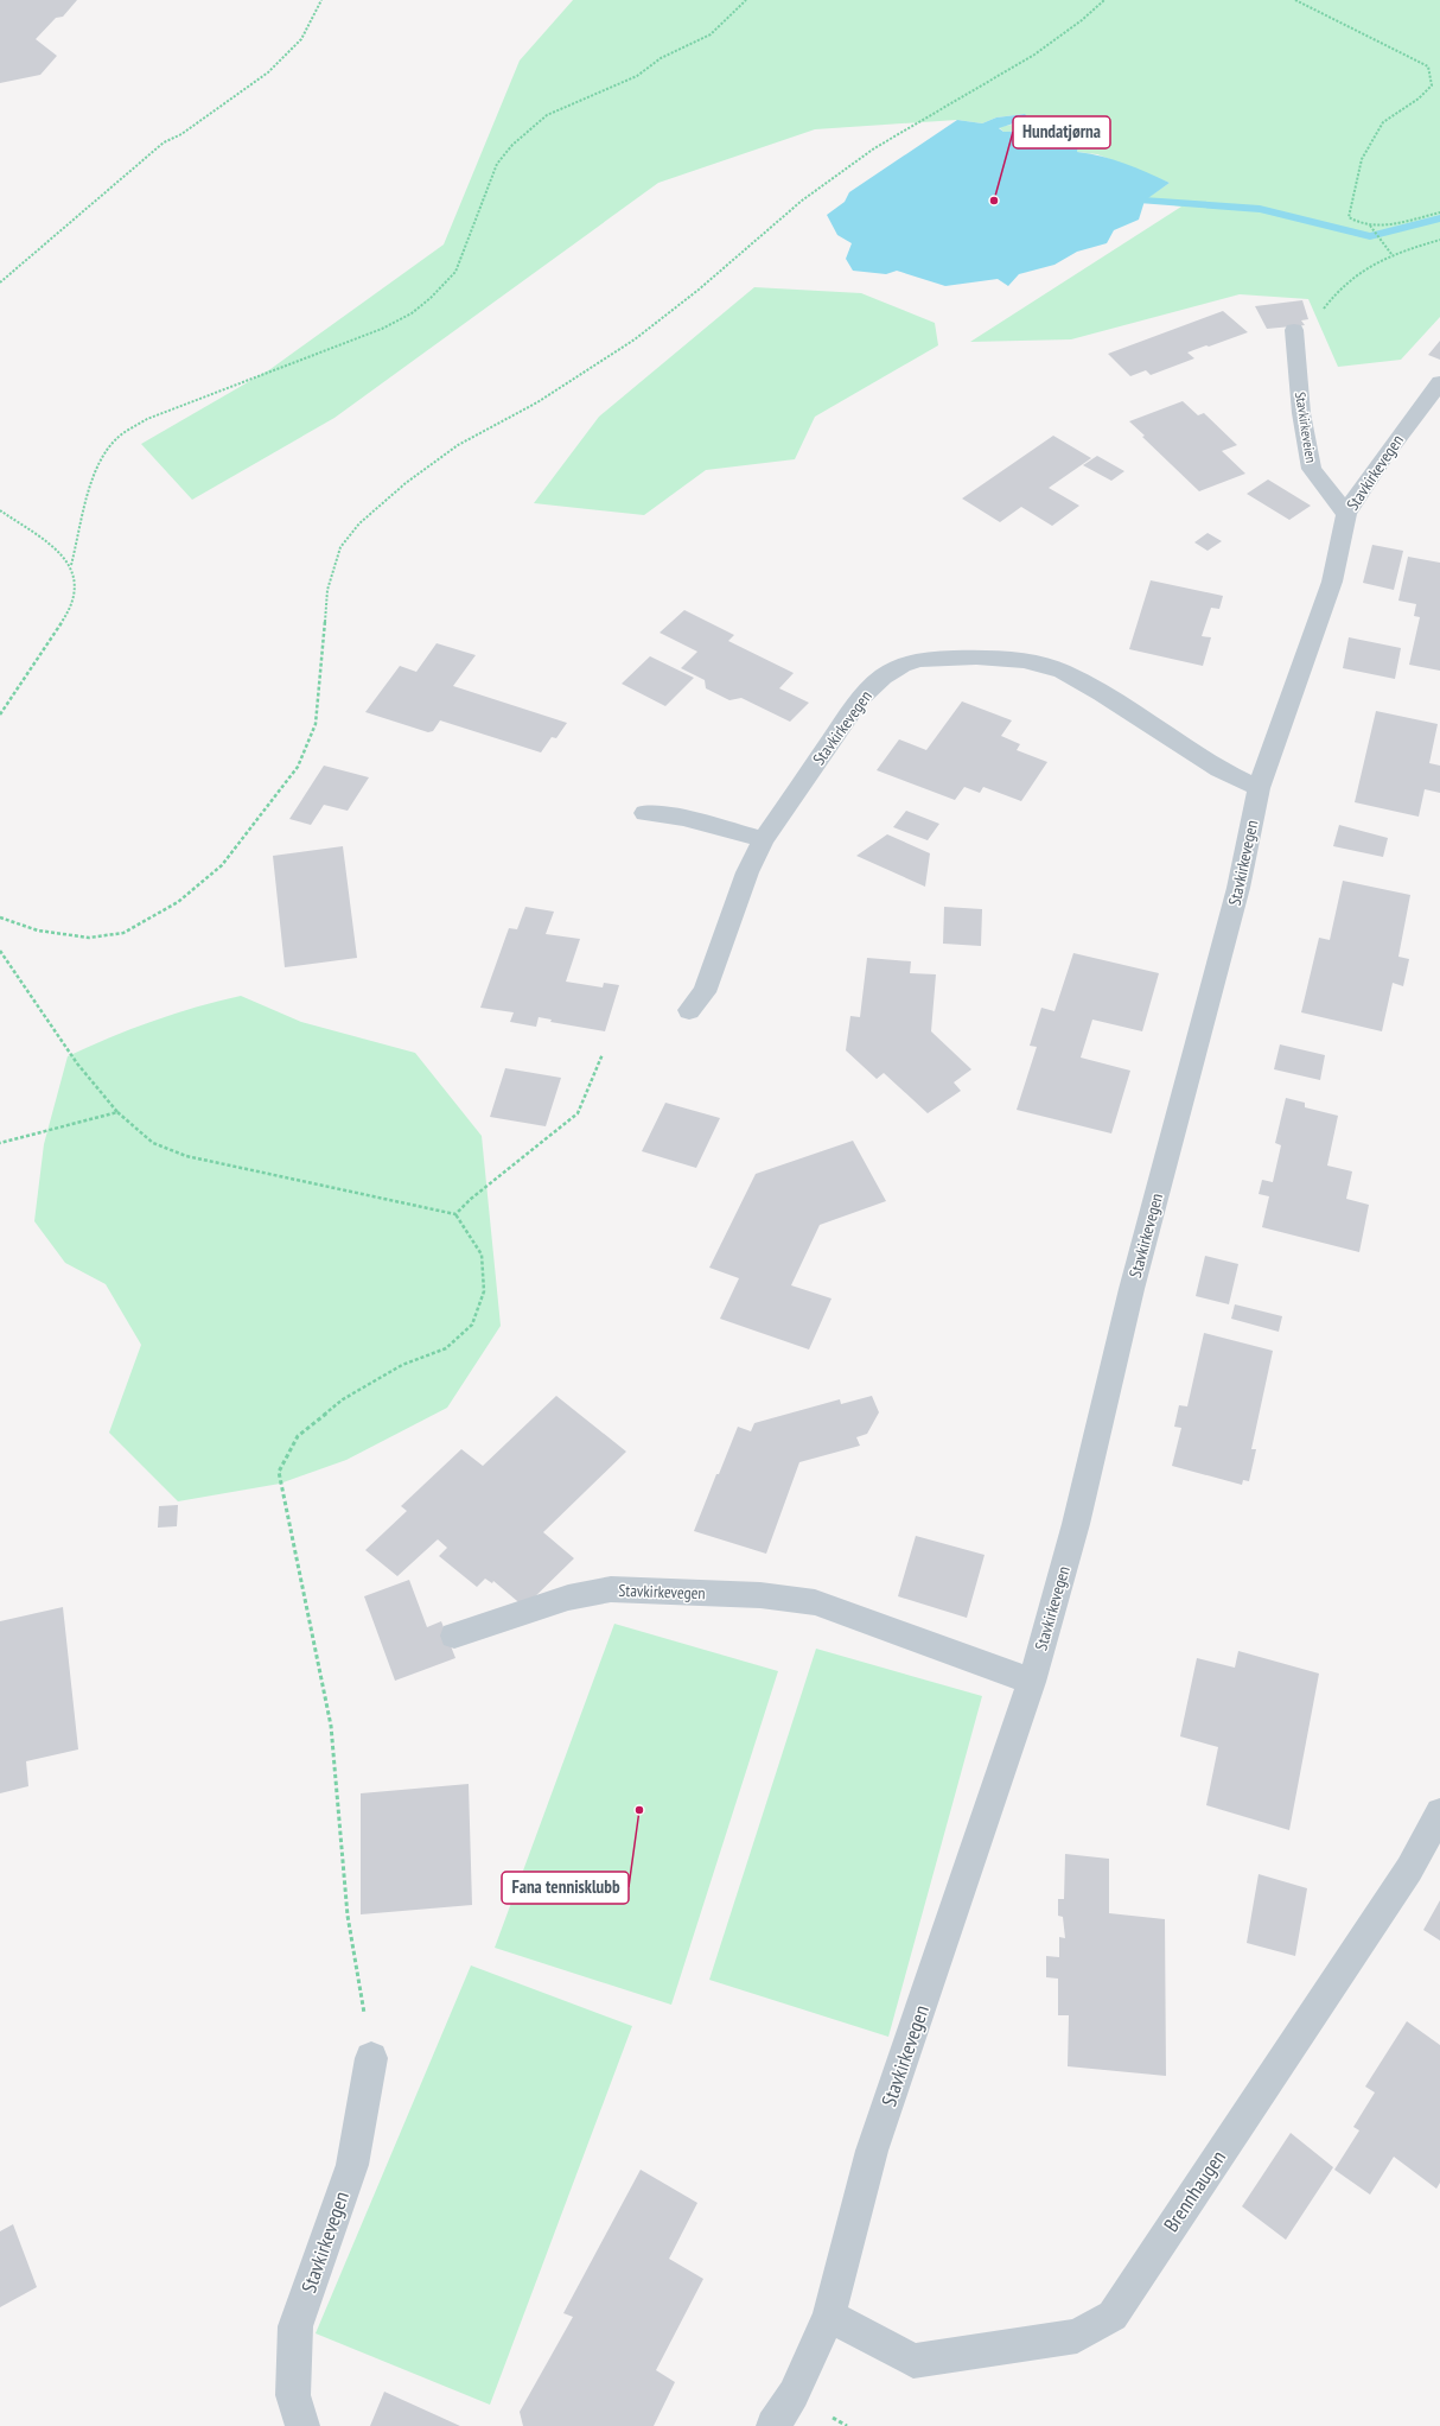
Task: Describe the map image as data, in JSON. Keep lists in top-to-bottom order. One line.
{"streets":{"street":["Stavkirkeveien","Stavkirkevegen","Brennhaugen"]},"crossings":[["Stavkirkeveien","Stavkirkevegen"],["Stavkirkevegen","Brennhaugen"]],"places":["Hundatjørna","Fana tennisklubb"]}
